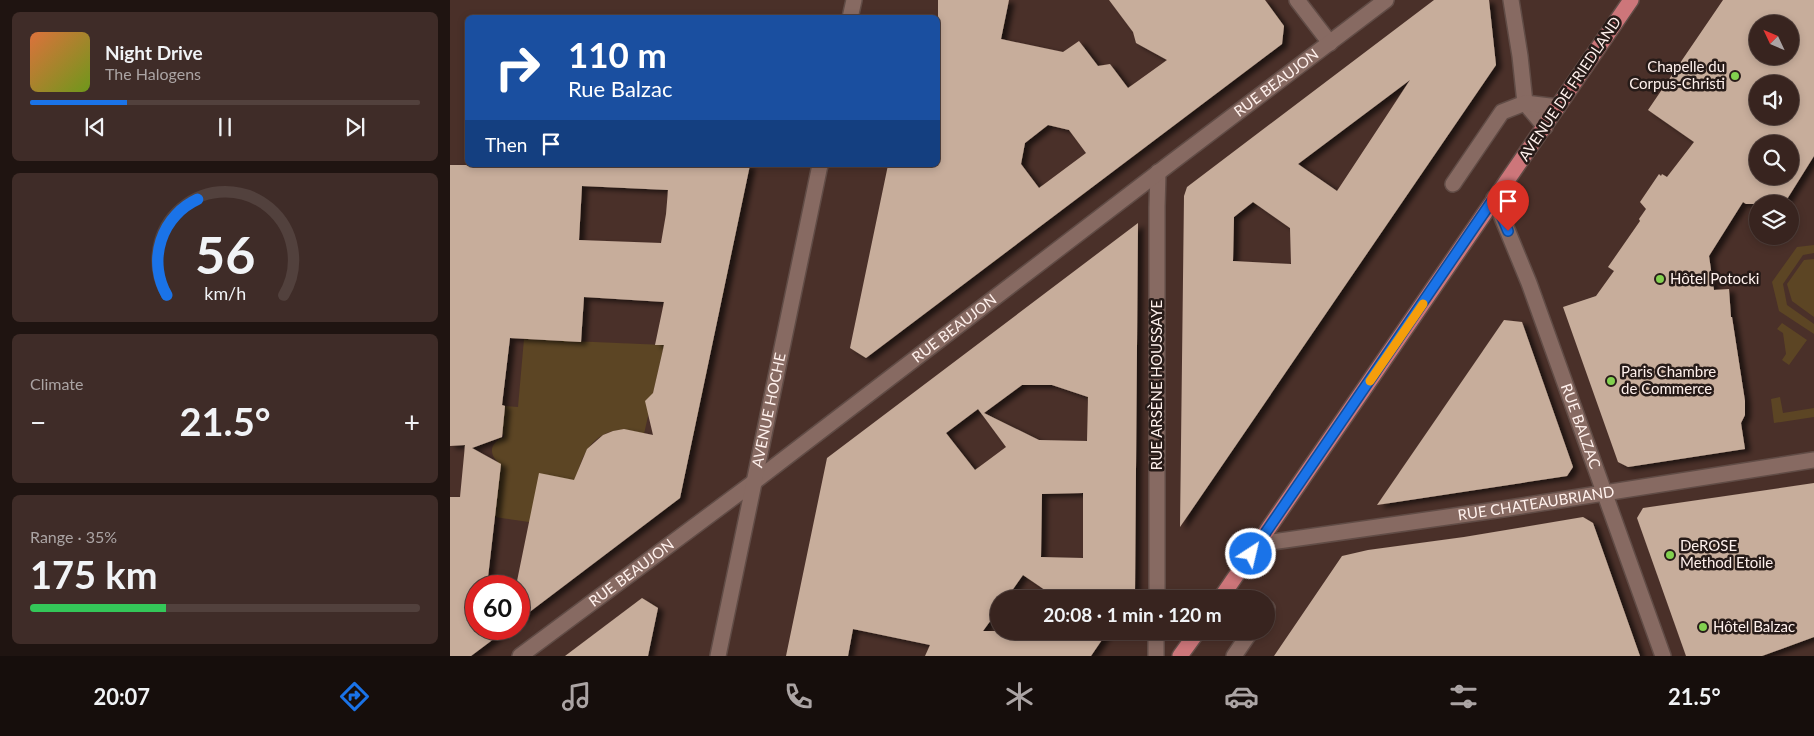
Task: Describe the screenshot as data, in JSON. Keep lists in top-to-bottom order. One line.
{"streets":{"main road":["AVENUE DE FRIEDLAND"],"street":["RUE BEAUJON","RUE ARSÈNE HOUSSAYE","AVENUE HOCHE","RUE BALZAC","RUE CHATEAUBRIAND"]},"crossings":[["RUE BEAUJON","RUE ARSÈNE HOUSSAYE"],["RUE BEAUJON","AVENUE HOCHE"],["AVENUE DE FRIEDLAND","RUE BALZAC"],["AVENUE DE FRIEDLAND","RUE CHATEAUBRIAND"],["RUE BALZAC","RUE CHATEAUBRIAND"]],"places":["Chapelle du Corpus-Christi","Hôtel Potocki","Paris Chambre de Commerce","DeROSE Method Etoile","Hôtel Balzac"],"north":"top left","page":{"turn":["110 m","Rue Balzac"],"song":["Night Drive","The Halogens"],"then":"Then","tile":["Climate",["Range · 35%","175 km"]],"heat":["−","21.5°","+"],"limit":"60","trip":"20:08 · 1 min · 120 m","tabs":["20:07","21.5°"],"gauge":["56","km/h"]}}
